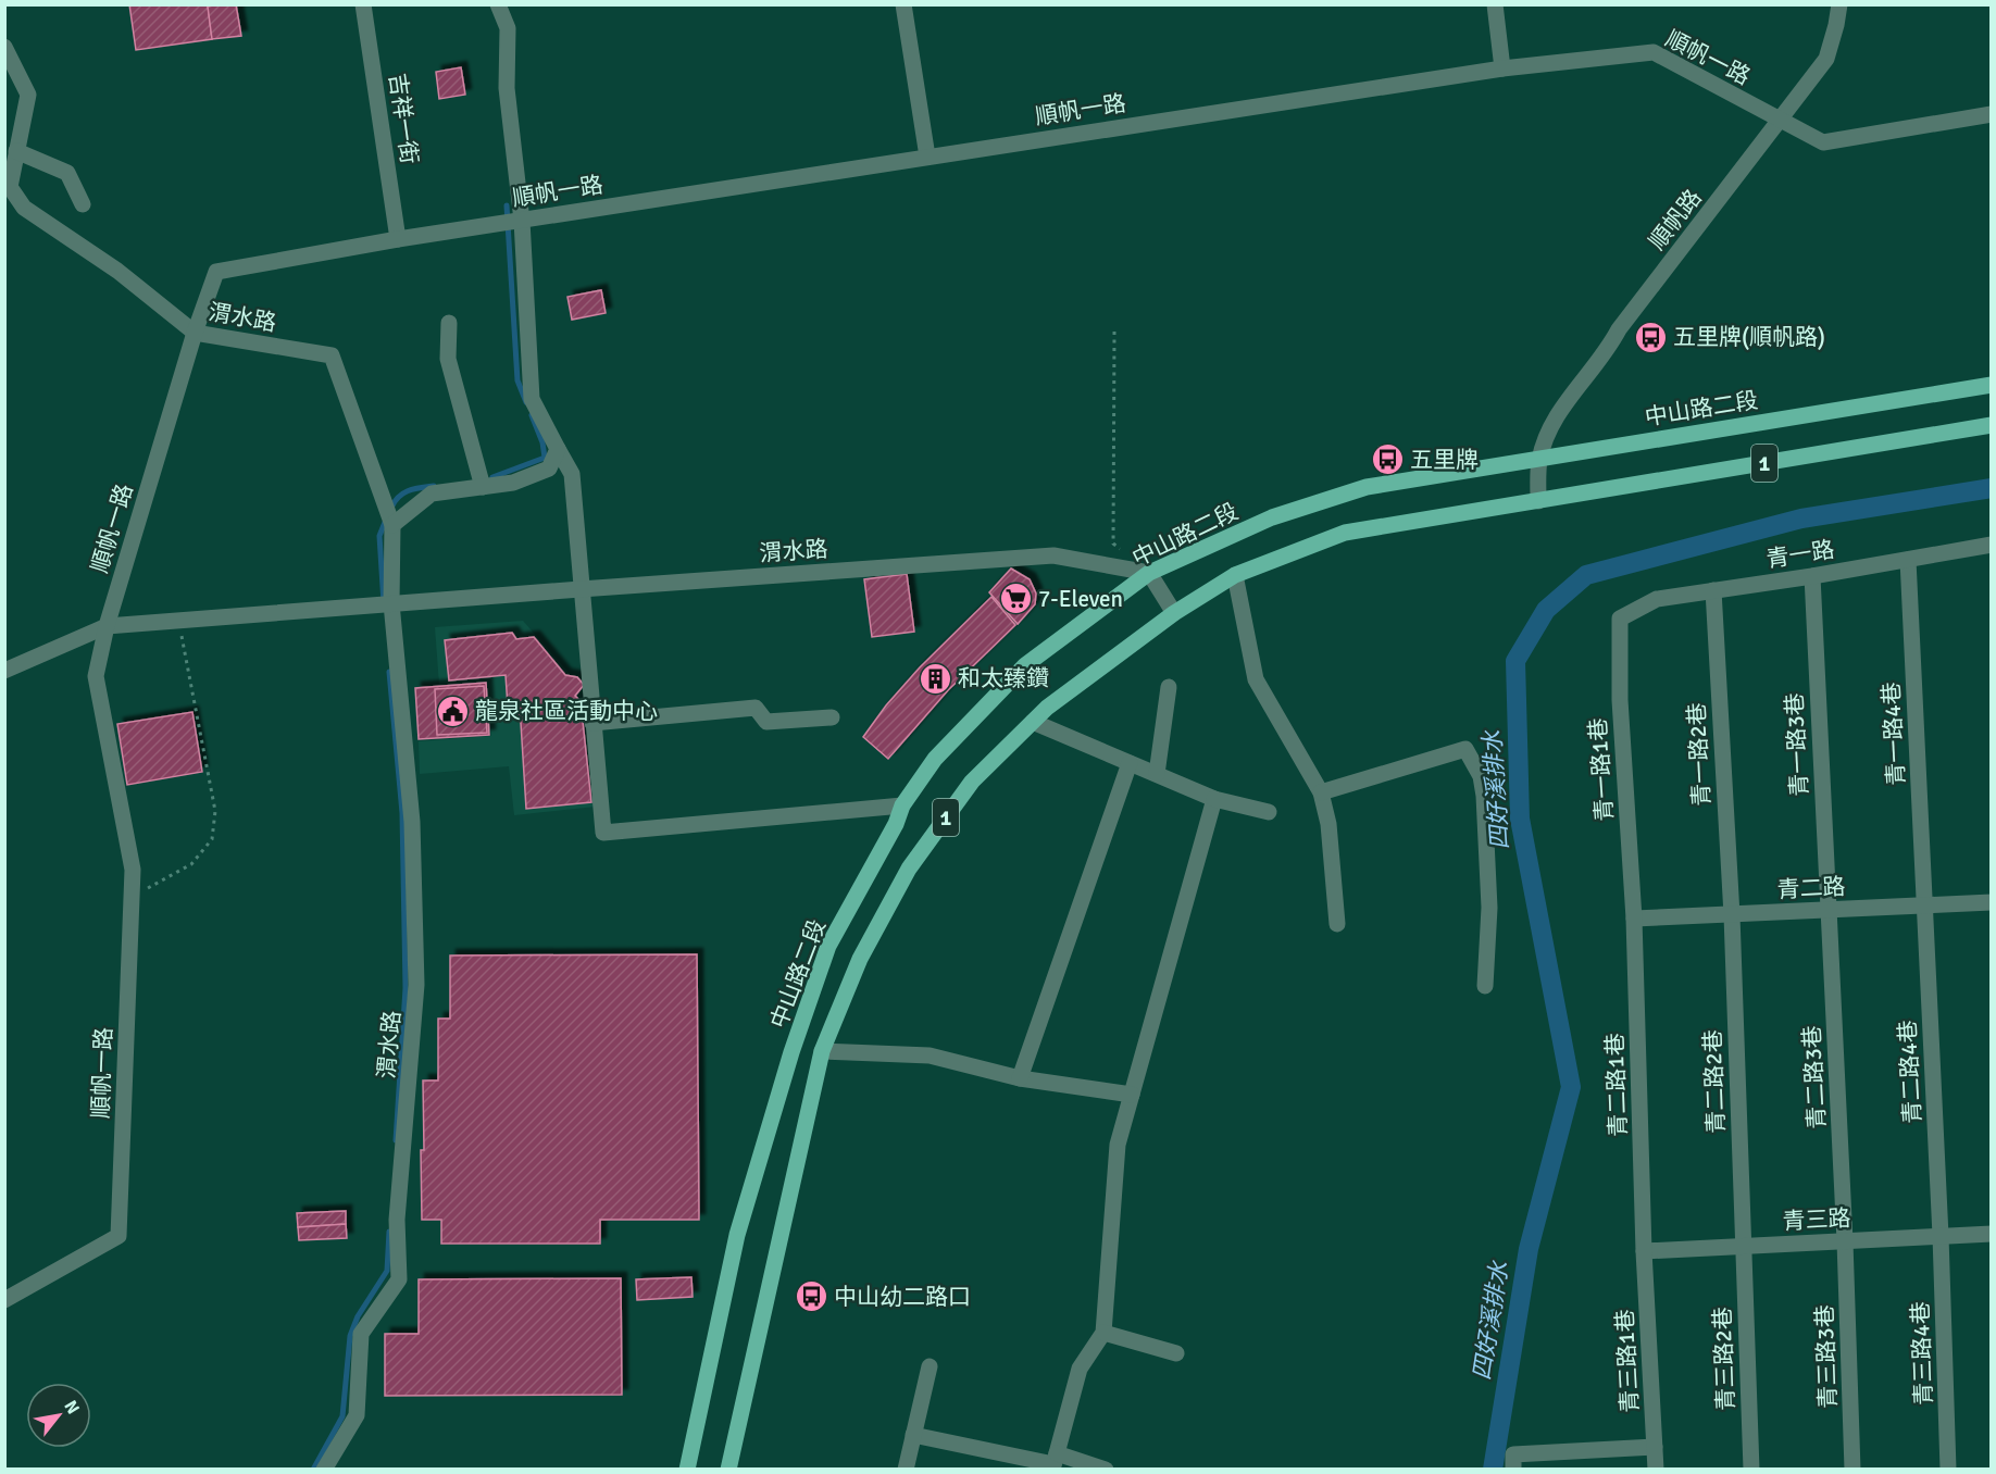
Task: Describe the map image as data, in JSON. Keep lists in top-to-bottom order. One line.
{"streets":{"main road":["中山路二段","1"],"street":["順帆一路","吉祥一街","順帆路","渭水路","青一路","青一路4巷","青一路3巷","青一路2巷","青一路1巷","青二路","青二路4巷","青二路3巷","青二路2巷","青二路1巷","青三路","青三路4巷","青三路3巷","青三路2巷","青三路1巷"]},"crossings":[["順帆一路","吉祥一街"],["順帆一路","順帆路"],["順帆一路","渭水路"],["順帆路","中山路二段"],["順帆路","1"],["渭水路","中山路二段"],["青一路","青一路4巷"],["青一路","青一路3巷"],["青一路","青一路2巷"],["青一路","青一路1巷"],["青一路4巷","青二路"],["青一路4巷","青二路4巷"],["青一路3巷","青二路"],["青一路3巷","青二路3巷"],["青一路2巷","青二路"],["青一路2巷","青二路2巷"],["青一路1巷","青二路"],["青一路1巷","青二路1巷"],["青二路","青二路4巷"],["青二路","青二路3巷"],["青二路","青二路2巷"],["青二路","青二路1巷"],["青二路4巷","青三路"],["青二路4巷","青三路4巷"],["青二路3巷","青三路"],["青二路3巷","青三路3巷"],["青二路2巷","青三路"],["青二路2巷","青三路2巷"],["青二路1巷","青三路"],["青二路1巷","青三路1巷"],["青三路","青三路4巷"],["青三路","青三路3巷"],["青三路","青三路2巷"],["青三路","青三路1巷"]],"water":["四好溪排水"],"places":{"bus stop":["五里牌(順帆路)","五里牌","中山幼二路口"],"supermarket":["7-Eleven"],"building":["和太臻鑽"],"public building":["龍泉社區活動中心"]},"north":"top right"}
